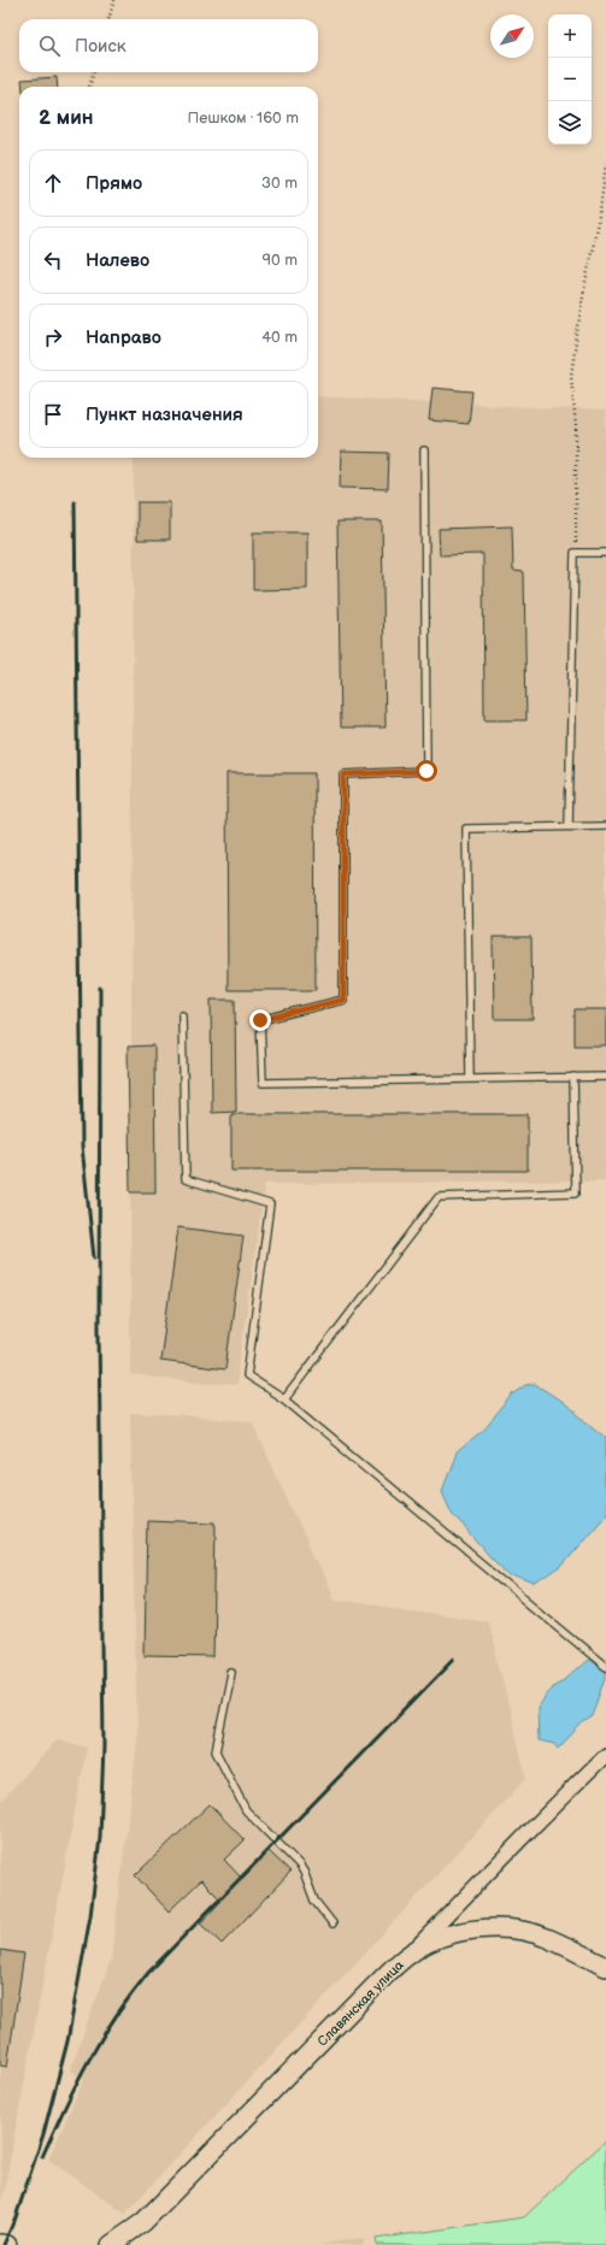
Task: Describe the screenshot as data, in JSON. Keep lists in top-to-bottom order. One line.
{"streets":{"main road":["Славянская улица"]},"north":"top right","page":{"map_buttons":["+","−"],"search":"Поиск","heading":["2 мин","Пешком · 160 m"],"list":[["Прямо","30 m"],["Налево","90 m"],["Направо","40 m"],"Пункт назначения"]}}
